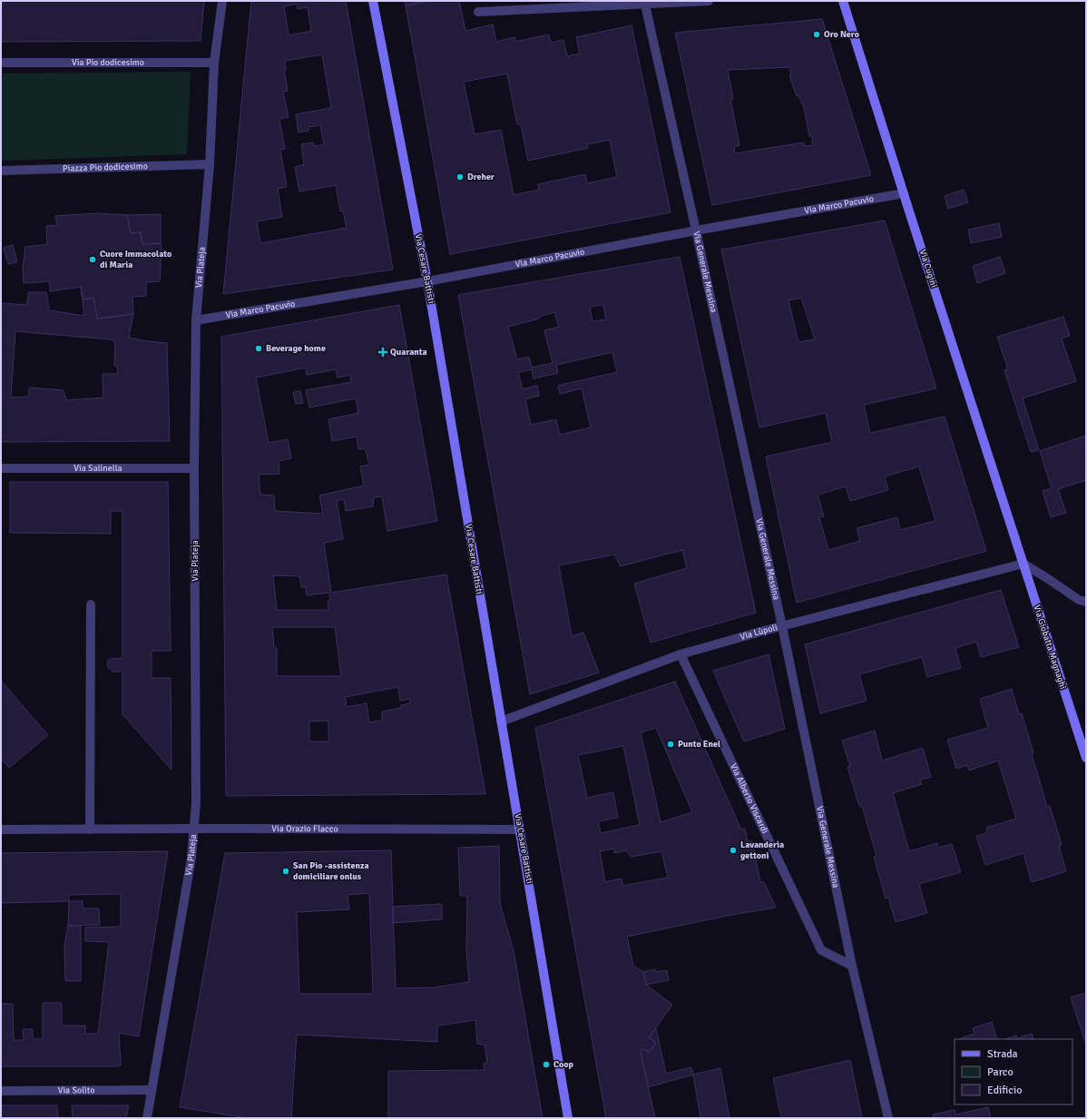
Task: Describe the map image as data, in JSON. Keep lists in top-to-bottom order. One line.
{"streets":{"main road":["Via Cesare Battisti","Via Cugini","Via Giobatta Magnaghi"],"street":["Via Pio dodicesimo","Piazza Pio dodicesimo","Via Marco Pacuvio","Via Plateja","Via Generale Messina","Via Salinella","Via Lùpoli","Via Alberto Viscardi","Via Orazio Flacco","Via Solìto"]},"crossings":[["Via Pio dodicesimo","Via Plateja"],["Piazza Pio dodicesimo","Via Plateja"],["Via Marco Pacuvio","Via Plateja"],["Via Marco Pacuvio","Via Cesare Battisti"],["Via Marco Pacuvio","Via Cugini"],["Via Marco Pacuvio","Via Generale Messina"],["Via Plateja","Via Salinella"],["Via Plateja","Via Orazio Flacco"],["Via Plateja","Via Solìto"],["Via Cesare Battisti","Via Lùpoli"],["Via Cesare Battisti","Via Orazio Flacco"],["Via Cugini","Via Giobatta Magnaghi"],["Via Generale Messina","Via Lùpoli"],["Via Generale Messina","Via Alberto Viscardi"],["Via Lùpoli","Via Giobatta Magnaghi"],["Via Lùpoli","Via Alberto Viscardi"]],"places":{"other":["Oro Nero","Dreher","Cuore Immacolato di Maria","Beverage home","Punto Enel","Lavanderia gettoni","San Pio -assistenza domiciliare onlus","Coop"],"health":["Quaranta"]},"legend":["Strada","Parco","Edificio"]}
